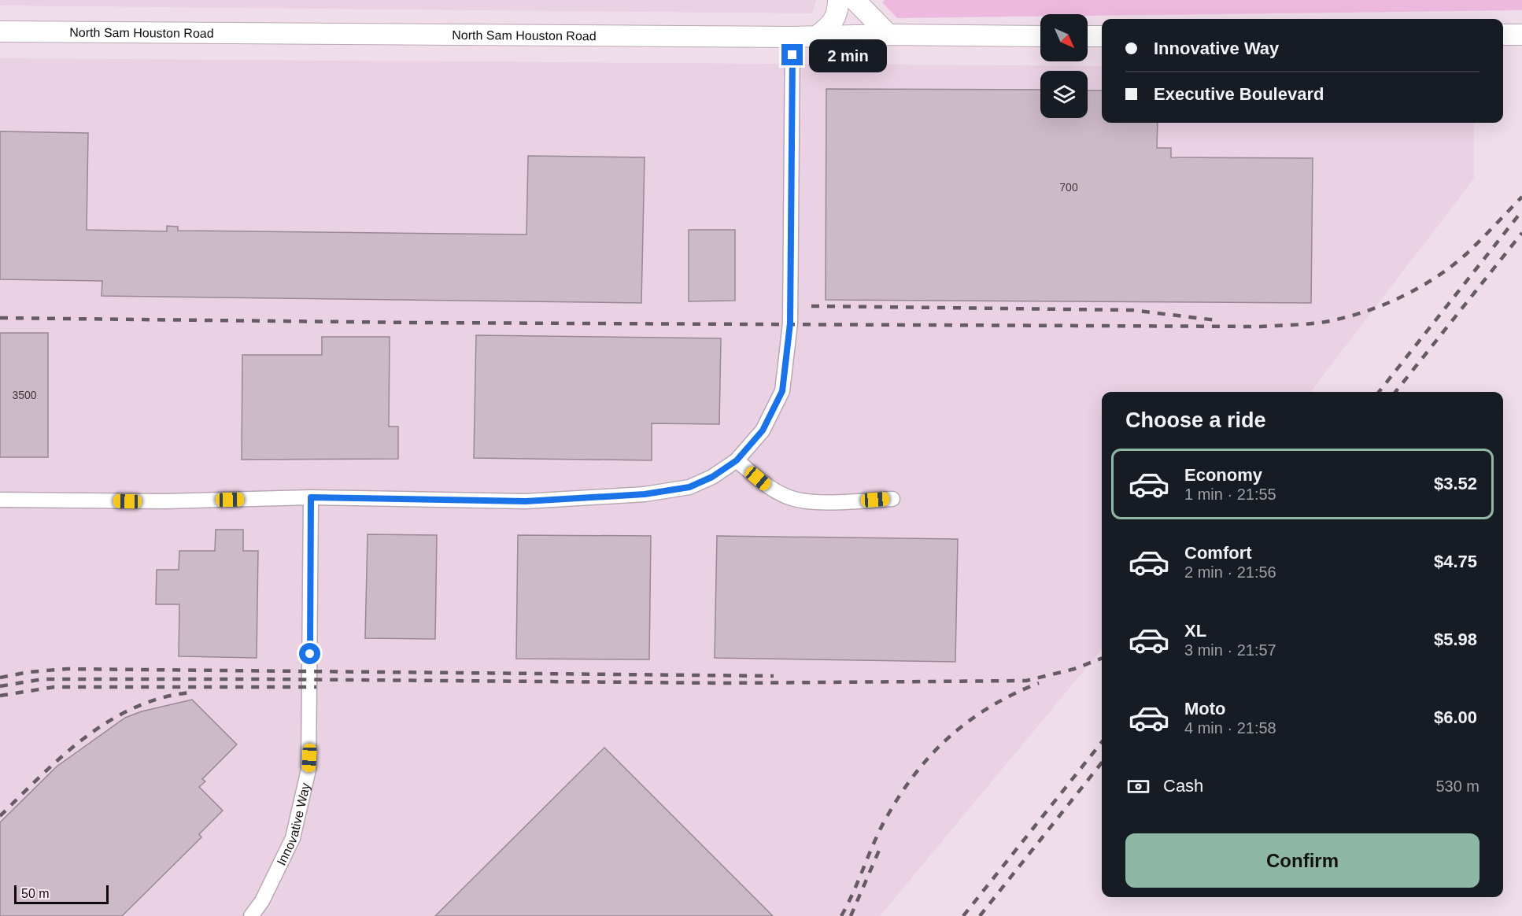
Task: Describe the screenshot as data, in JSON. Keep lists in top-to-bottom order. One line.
{"streets":{"street":["North Sam Houston Road","Innovative Way"]},"house_numbers":["700","3500"],"scale_bar":"50 m","north":"bottom right","page":{"banner":["Innovative Way","Executive Boulevard"],"bubble":"2 min","heading":"Choose a ride","list":[{"name":"Economy","note":"1 min · 21:55","value":"$3.52"},{"name":"Comfort","note":"2 min · 21:56","value":"$4.75"},{"name":"XL","note":"3 min · 21:57","value":"$5.98"},{"name":"Moto","note":"4 min · 21:58","value":"$6.00"}],"pay":["Cash","530 m"],"buttons":"Confirm","scale":"50 m"}}
